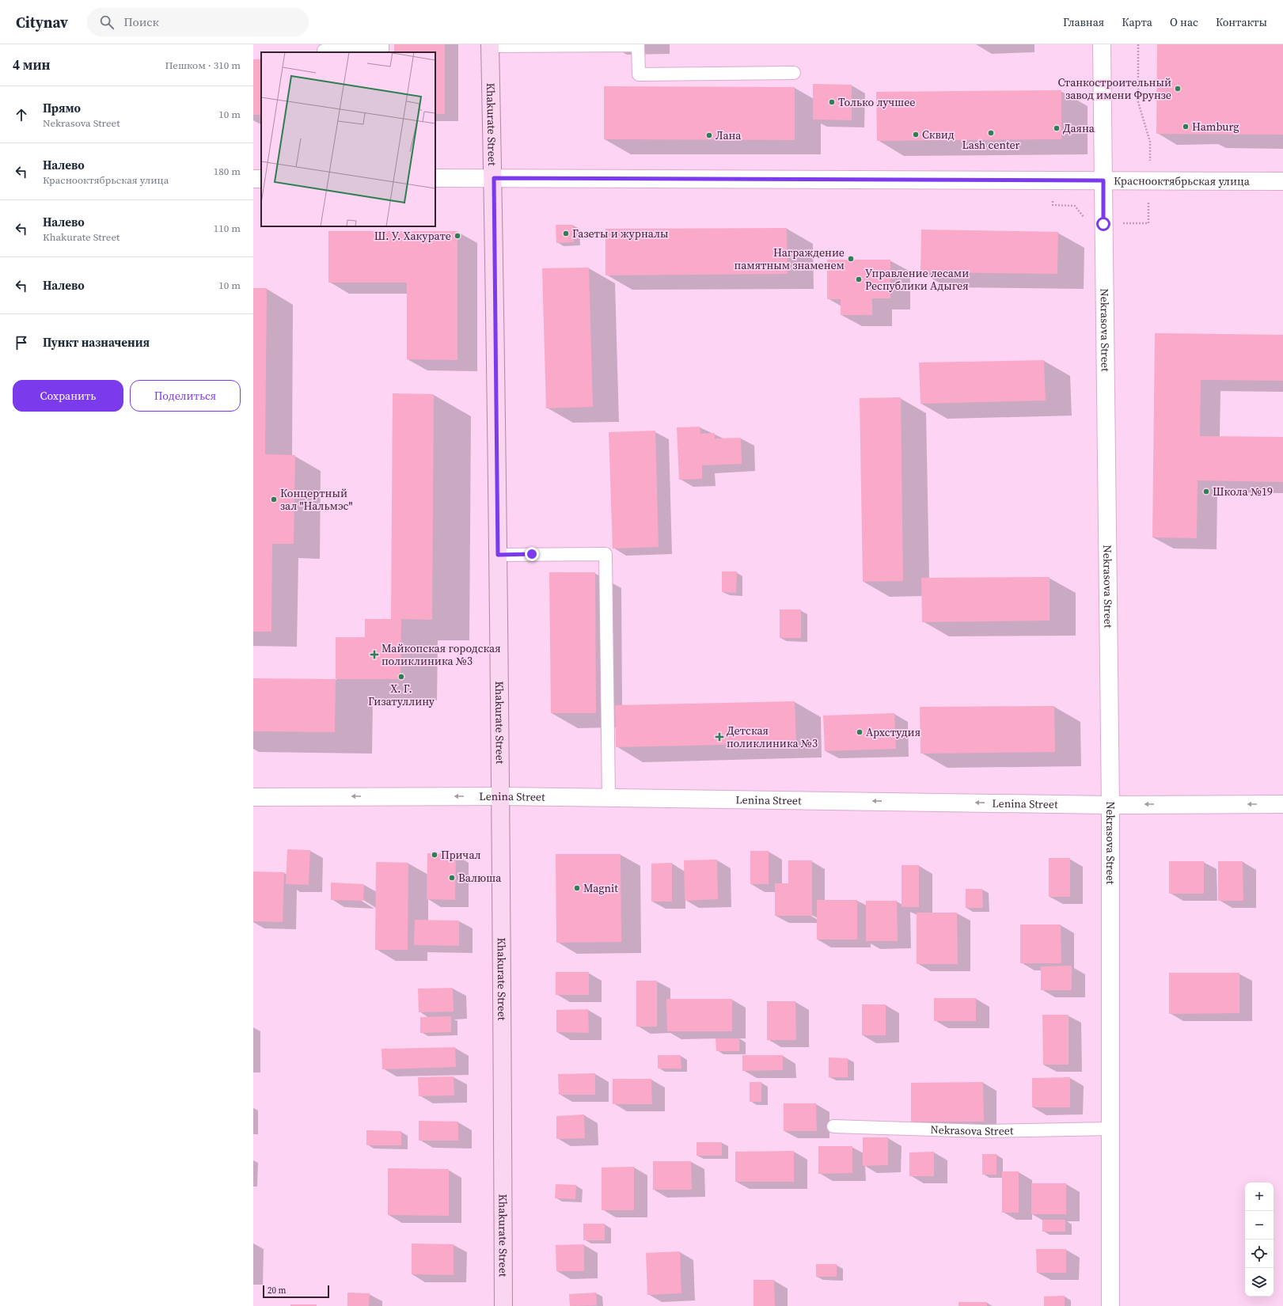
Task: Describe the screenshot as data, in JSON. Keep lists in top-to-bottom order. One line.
{"streets":{"main road":["Khakurate Street"],"street":["Краснооктябрьская улица","Nekrasova Street","Lenina Street"]},"crossings":[["Khakurate Street","Краснооктябрьская улица"],["Khakurate Street","Lenina Street"],["Краснооктябрьская улица","Nekrasova Street"],["Nekrasova Street","Lenina Street"]],"one_way":["Lenina Street"],"places":{"other":["Станкостроительный завод имени Фрунзе","Только лучшее","Hamburg","Даяна","Lash center","Сквид","Лана","Газеты и журналы","Ш. У. Хакурате","Награждение памятным знаменем","Управление лесами Республики Адыгея","Школа №19","Концертный зал \"Нальмэс\"","Х. Г. Гизатуллину","Архстудия","Причал","Валюша","Magnit"],"health":["Майкопская городская поликлиника №3","Детская поликлиника №3"]},"scale_bar":"20 m","page":{"header":"Citynav","search":"Поиск","nav":["Главная","Карта","О нас","Контакты"],"heading":["4 мин","Пешком · 310 m"],"list":[["Прямо","Nekrasova Street","10 m"],["Налево","Краснооктябрьская улица","180 m"],["Налево","Khakurate Street","110 m"],["Налево","10 m"],"Пункт назначения"],"buttons":["Сохранить","Поделиться"],"map_buttons":["+","−"],"scale":"20 m"}}
